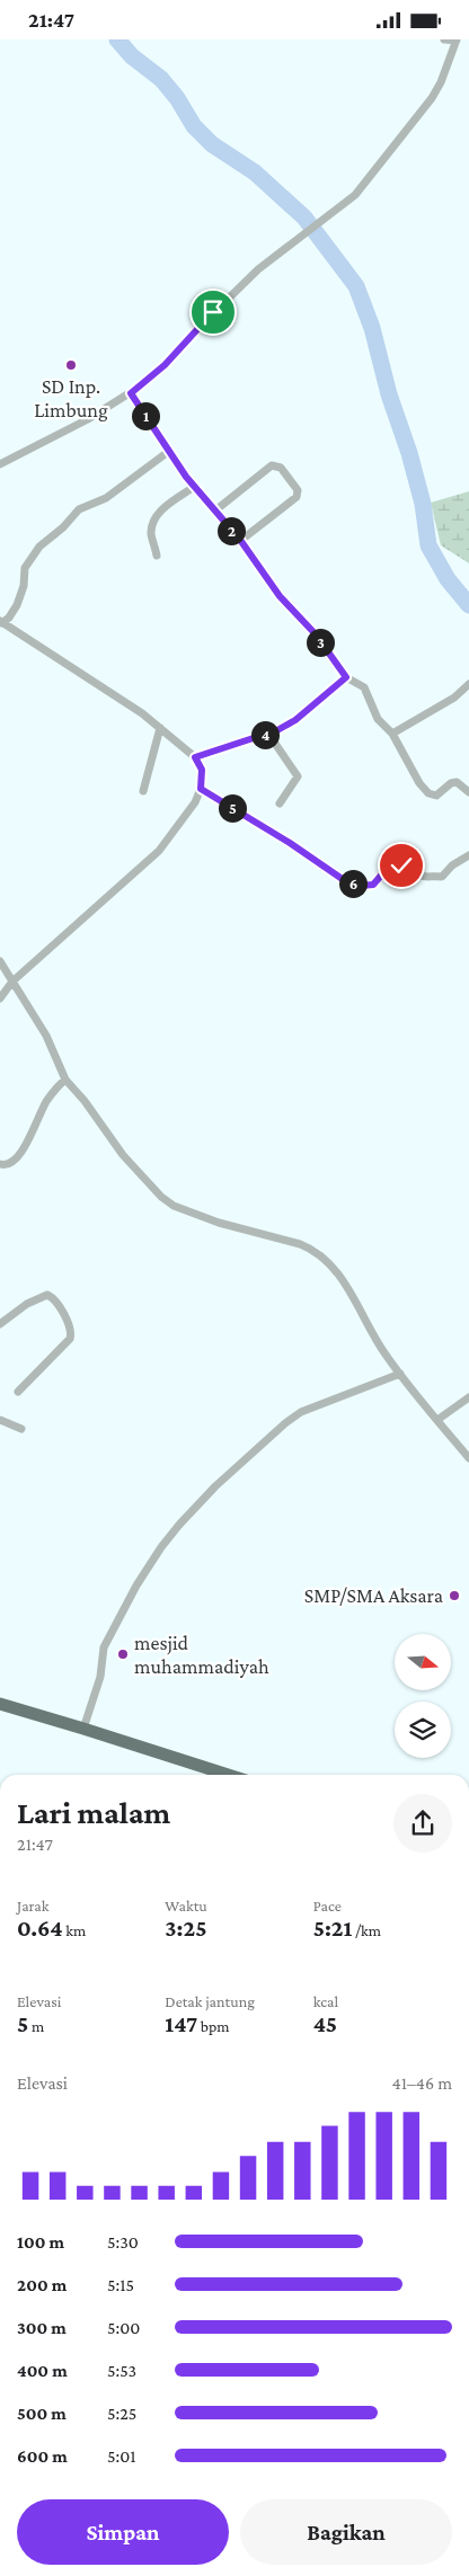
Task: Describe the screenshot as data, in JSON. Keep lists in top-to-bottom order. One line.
{"places":["SD Inp. Limbung","SMP/SMA Aksara","mesjid muhammadiyah"],"north":"right","page":{"status":"21:47","pins":["1","2","3","4","5","6"],"heading":["Lari malam","21:47"],"stats":[["Jarak","0.64 km"],["Waktu","3:25"],["Pace","5:21 /km"],["Elevasi","5 m"],["Detak jantung","147 bpm"],["kcal","45"]],"chart":["Elevasi","41–46 m"],"list":[{"name":"100 m","note":"5:30"},{"name":"200 m","note":"5:15"},{"name":"300 m","note":"5:00"},{"name":"400 m","note":"5:53"},{"name":"500 m","note":"5:25"},{"name":"600 m","note":"5:01"}],"buttons":["Simpan","Bagikan"]}}
